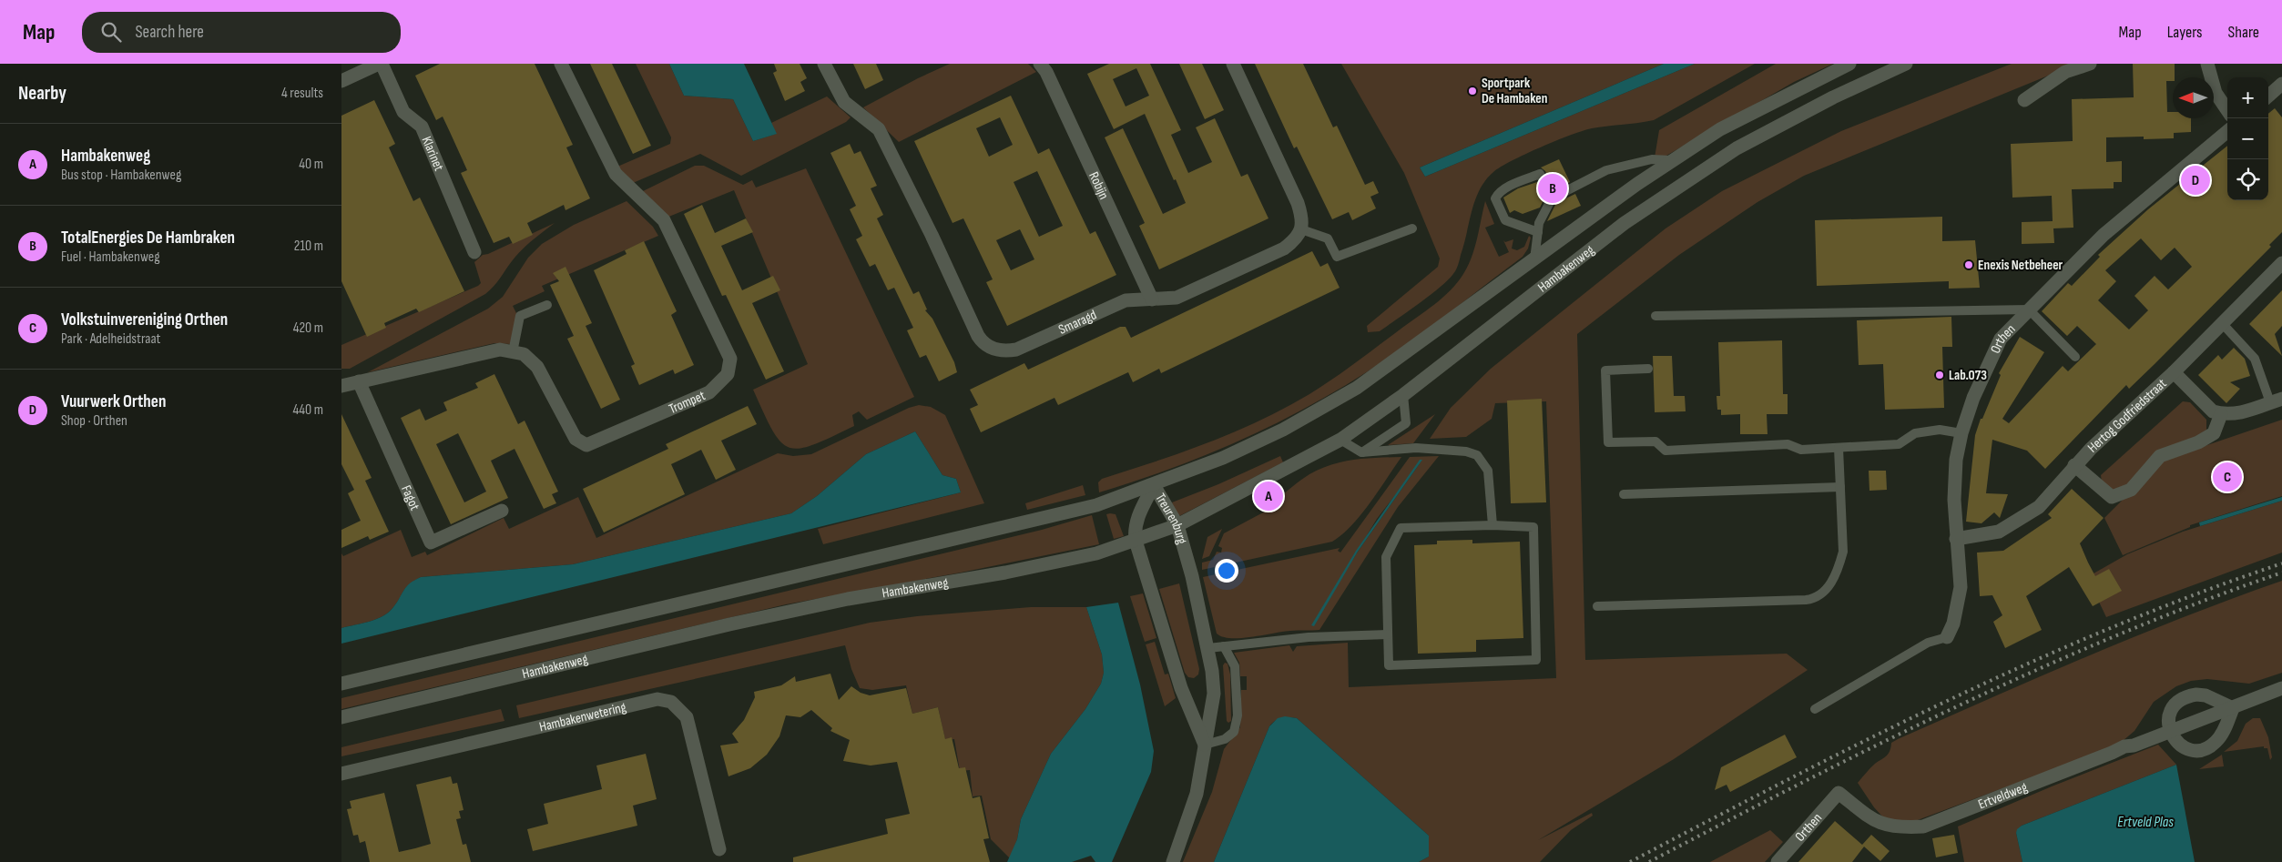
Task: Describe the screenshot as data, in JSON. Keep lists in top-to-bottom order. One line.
{"streets":{"street":["Klarinet","Robijn","Hambakenweg","Smaragd","Orthen","Trompet","Hertog Godfriedstraat","Fagot","Treurenburg","Hambakenwetering","Ertveldweg"]},"crossings":[["Robijn","Smaragd"],["Hambakenweg","Treurenburg"],["Orthen","Hertog Godfriedstraat"],["Orthen","Ertveldweg"],["Trompet","Fagot"]],"water":["Ertveld Plas"],"places":["Sportpark De Hambaken","Enexis Netbeheer","Lab.073"],"north":"left","page":{"header":"Map","search":"Search here","nav":["Map","Layers","Share"],"heading":["Nearby","4 results"],"map_buttons":["+","−"],"list":[{"mark":"A","name":"Hambakenweg","note":"Bus stop · Hambakenweg","value":"40 m"},{"mark":"B","name":"TotalEnergies De Hambraken","note":"Fuel · Hambakenweg","value":"210 m"},{"mark":"C","name":"Volkstuinvereniging Orthen","note":"Park · Adelheidstraat","value":"420 m"},{"mark":"D","name":"Vuurwerk Orthen","note":"Shop · Orthen","value":"440 m"}],"pins":["D","B","C","A"]}}
